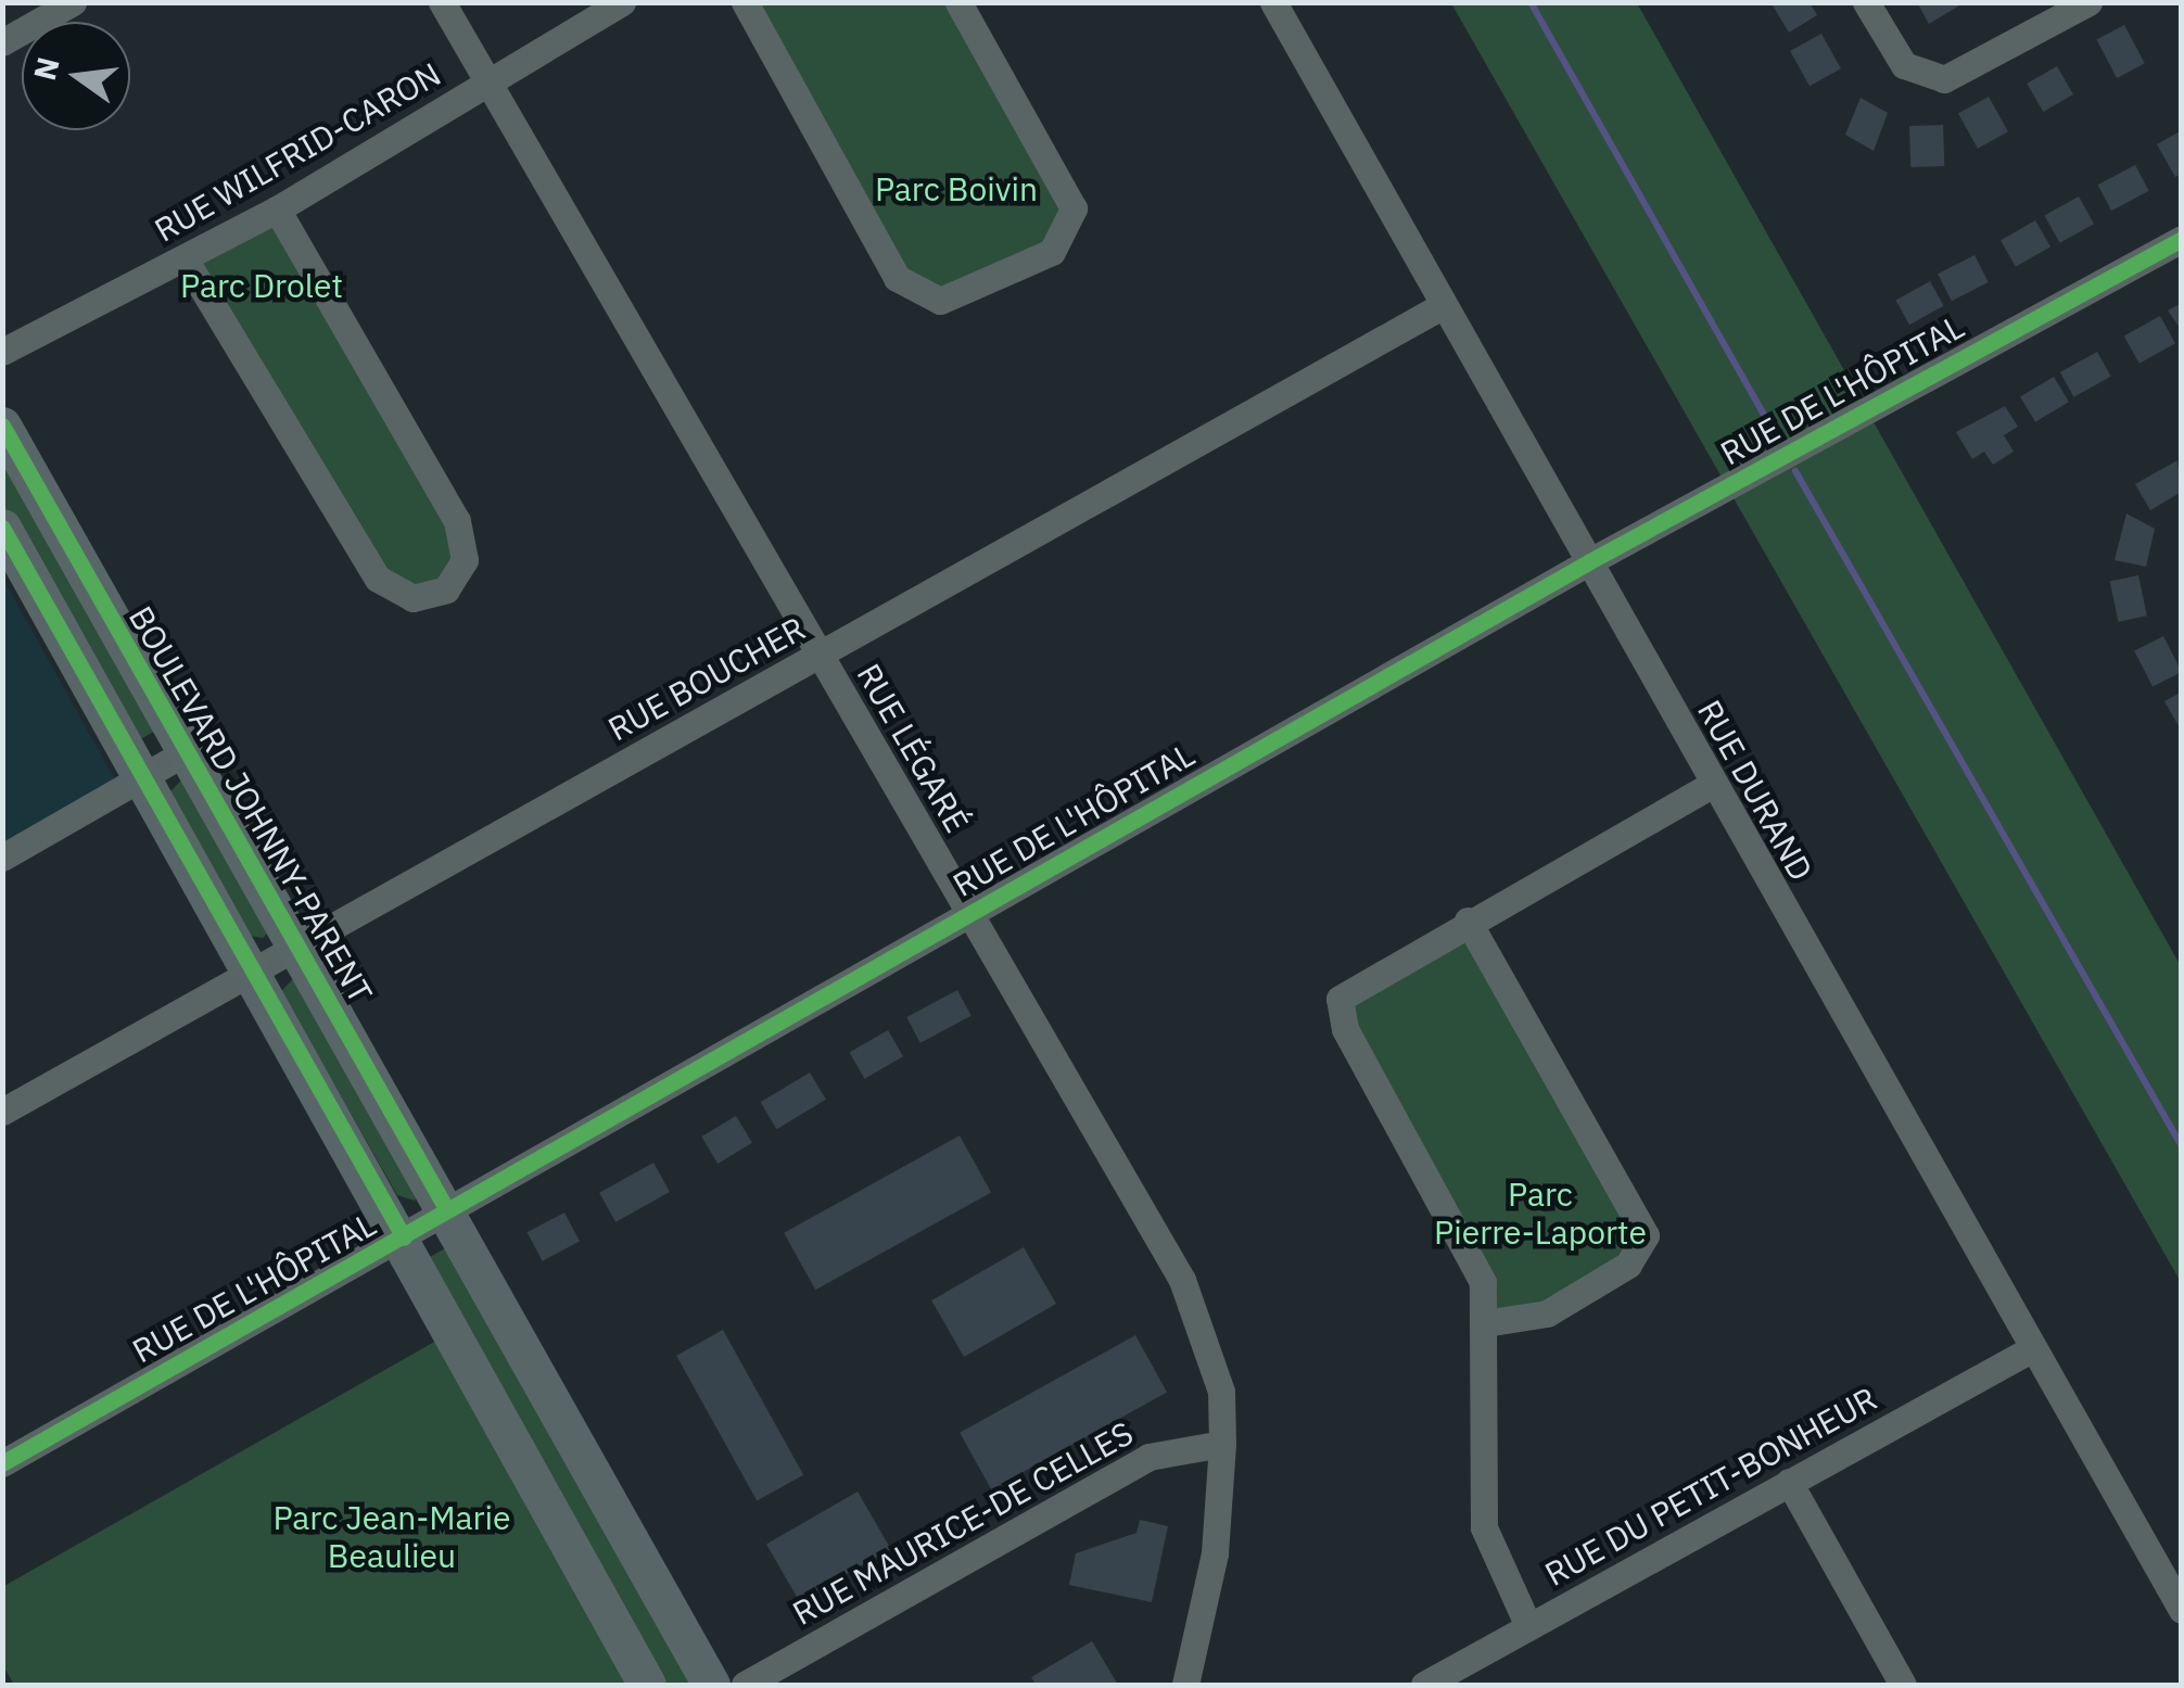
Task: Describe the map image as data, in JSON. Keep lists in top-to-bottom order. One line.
{"streets":{"street":["RUE WILFRID-CARON","RUE DE L'HÔPITAL","RUE BOUCHER","RUE LÉGARÉ","RUE DURAND","BOULEVARD JOHNNY-PARENT","RUE DU PETIT-BONHEUR","RUE MAURICE-DE CELLES"]},"crossings":[["RUE WILFRID-CARON","RUE LÉGARÉ"],["RUE DE L'HÔPITAL","RUE LÉGARÉ"],["RUE DE L'HÔPITAL","RUE DURAND"],["RUE DE L'HÔPITAL","BOULEVARD JOHNNY-PARENT"],["RUE BOUCHER","RUE LÉGARÉ"],["RUE BOUCHER","RUE DURAND"],["RUE BOUCHER","BOULEVARD JOHNNY-PARENT"],["RUE LÉGARÉ","RUE MAURICE-DE CELLES"],["RUE DURAND","RUE DU PETIT-BONHEUR"]],"parks":["Parc Boivin","Parc Drolet","Parc Pierre-Laporte","Parc Jean-Marie Beaulieu"],"north":"left"}
